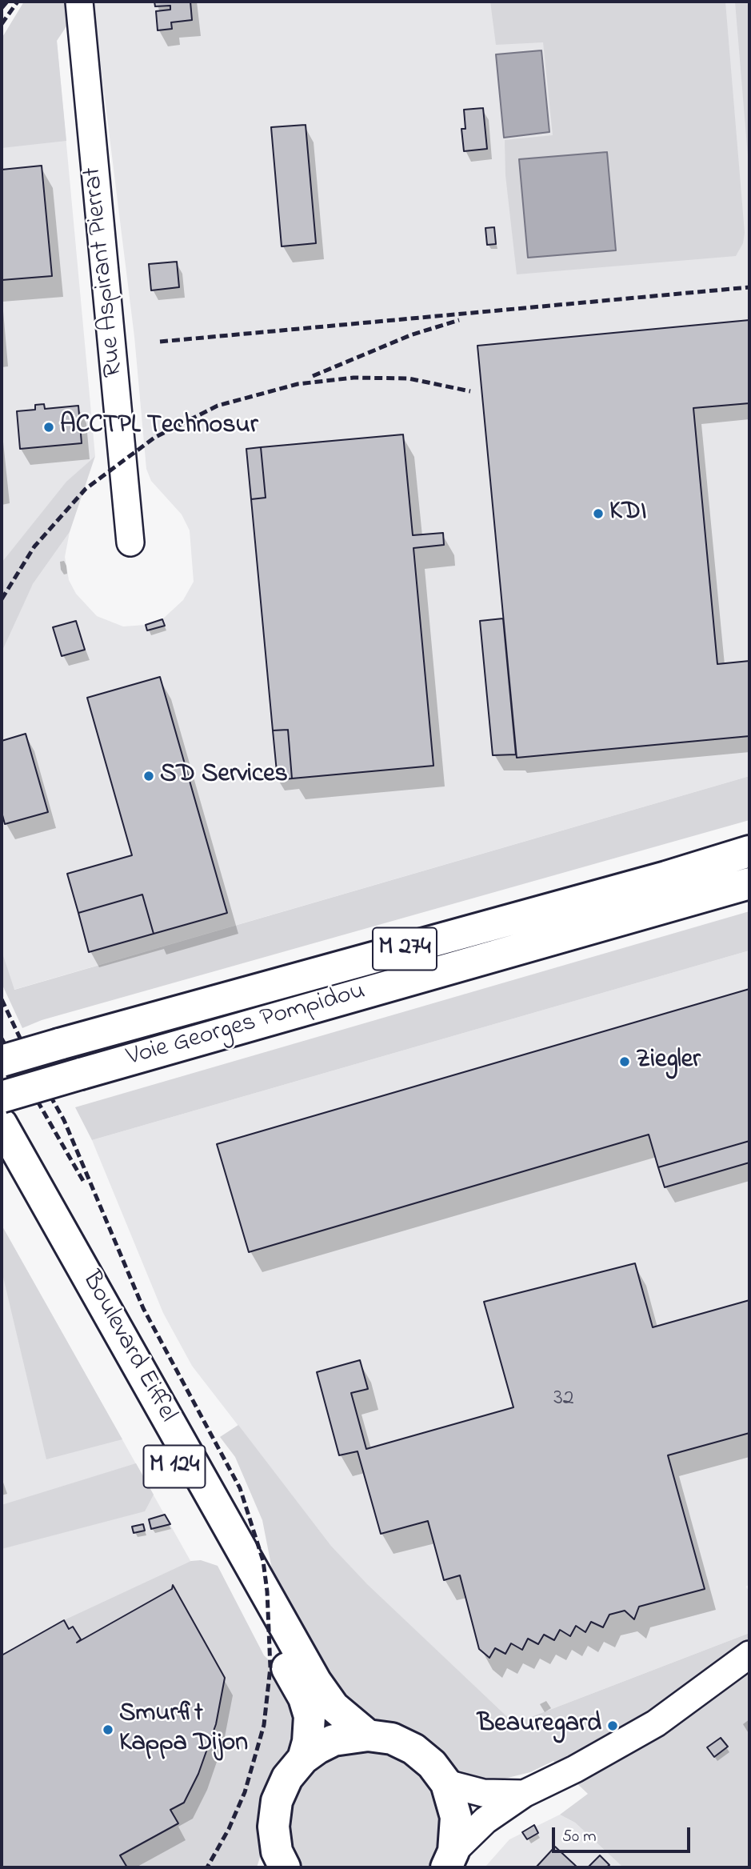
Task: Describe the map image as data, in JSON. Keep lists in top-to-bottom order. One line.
{"streets":{"main road":["M 274","Voie Georges Pompidou","Boulevard Eiffel","M 124"],"street":["Rue Aspirant Pierrat"]},"places":["ACCTPL Technosur","KDI","SD Services","Ziegler","Beauregard","Smurfit Kappa Dijon"],"house_numbers":["32"],"scale_bar":"50 m"}
